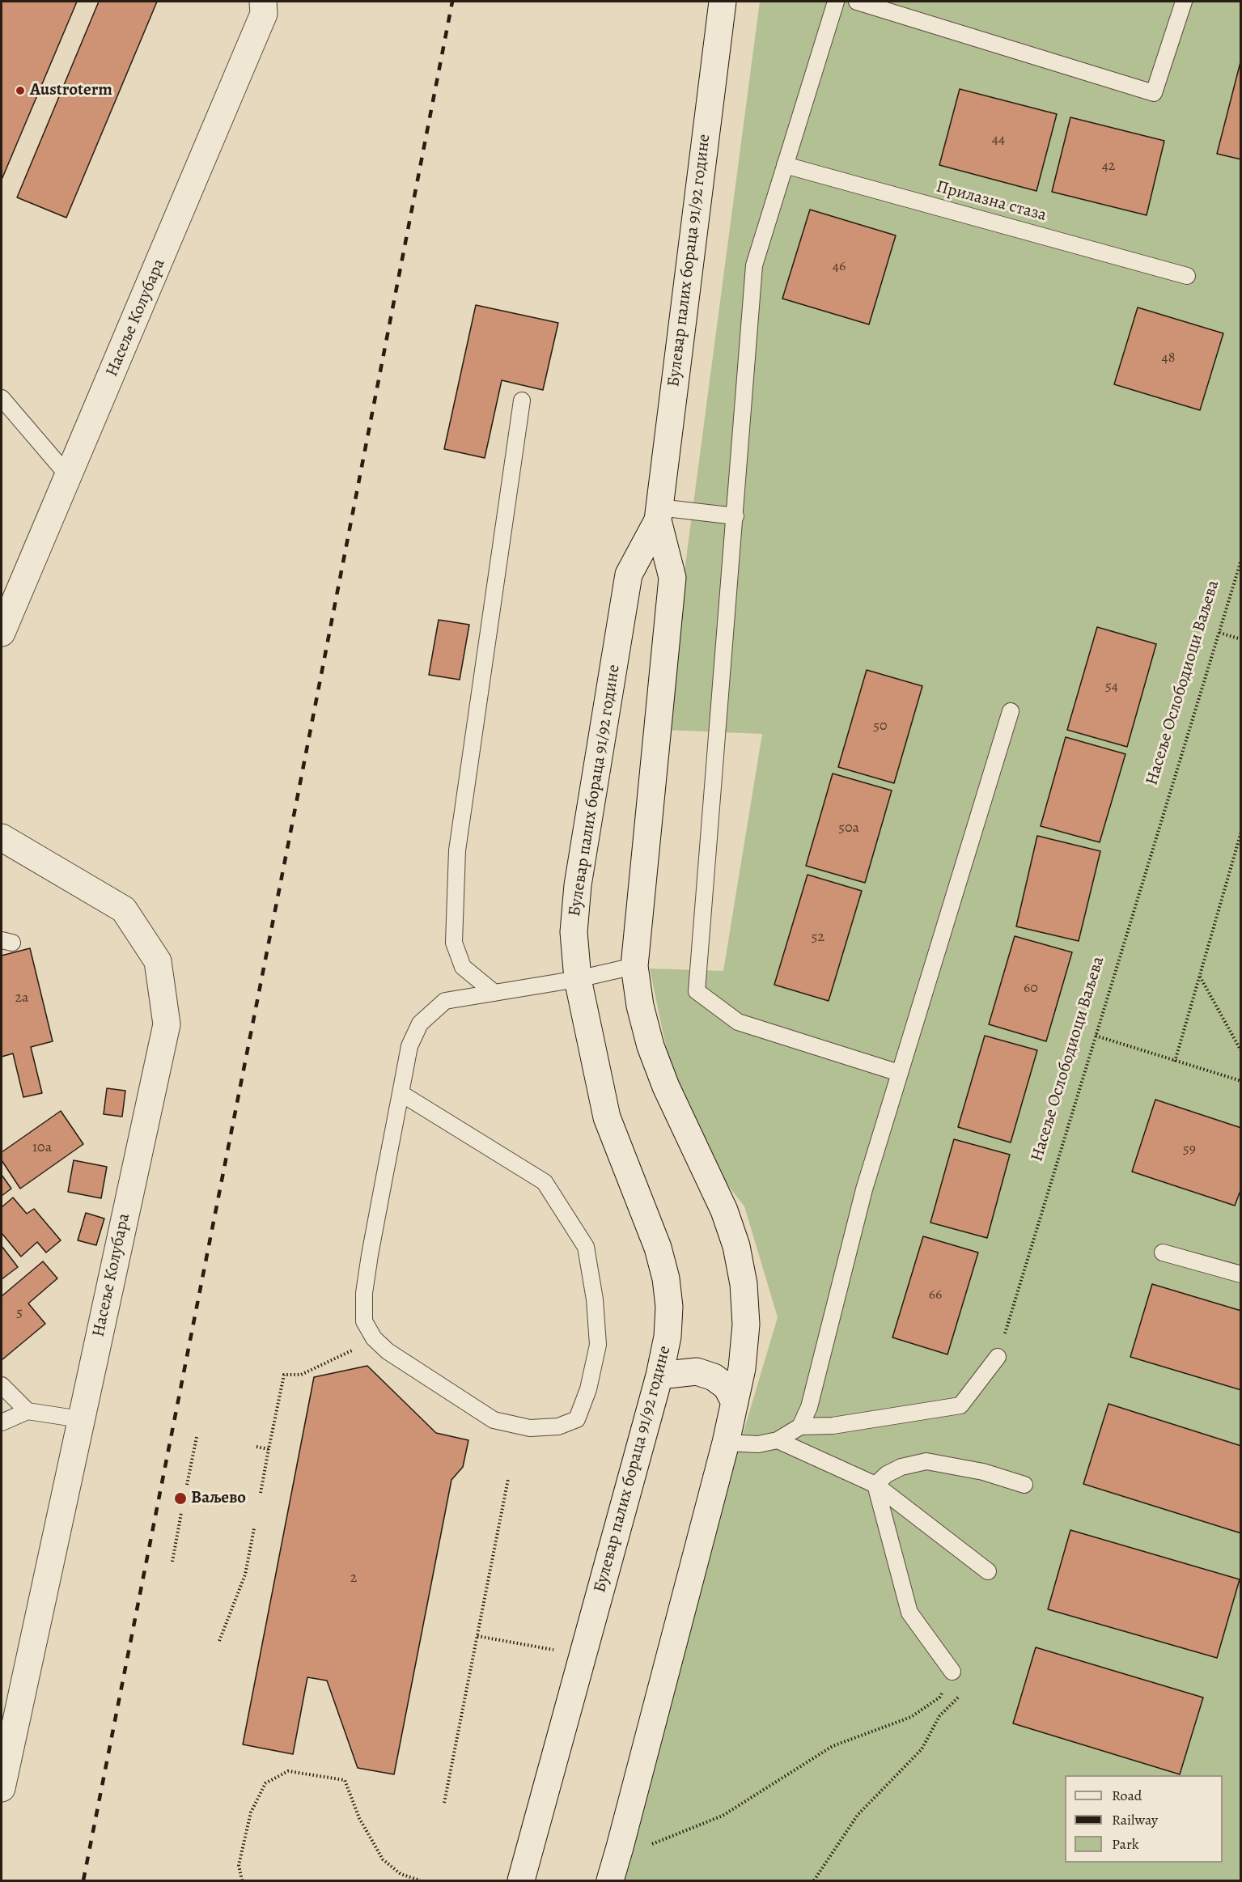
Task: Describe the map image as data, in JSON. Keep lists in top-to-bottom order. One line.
{"streets":{"street":["Булевар палих бораца 91/92 године","Насеље Колубара"],"lane":["Прилазна стаза"],"path":["Насеље Ослободиоци Ваљева"]},"places":["Austroterm","Ваљево"],"house_numbers":["44","42","46","48","54","50","50a","52","60","2a","10a","59","66","5","2"],"legend":["Road","Railway","Park"]}
